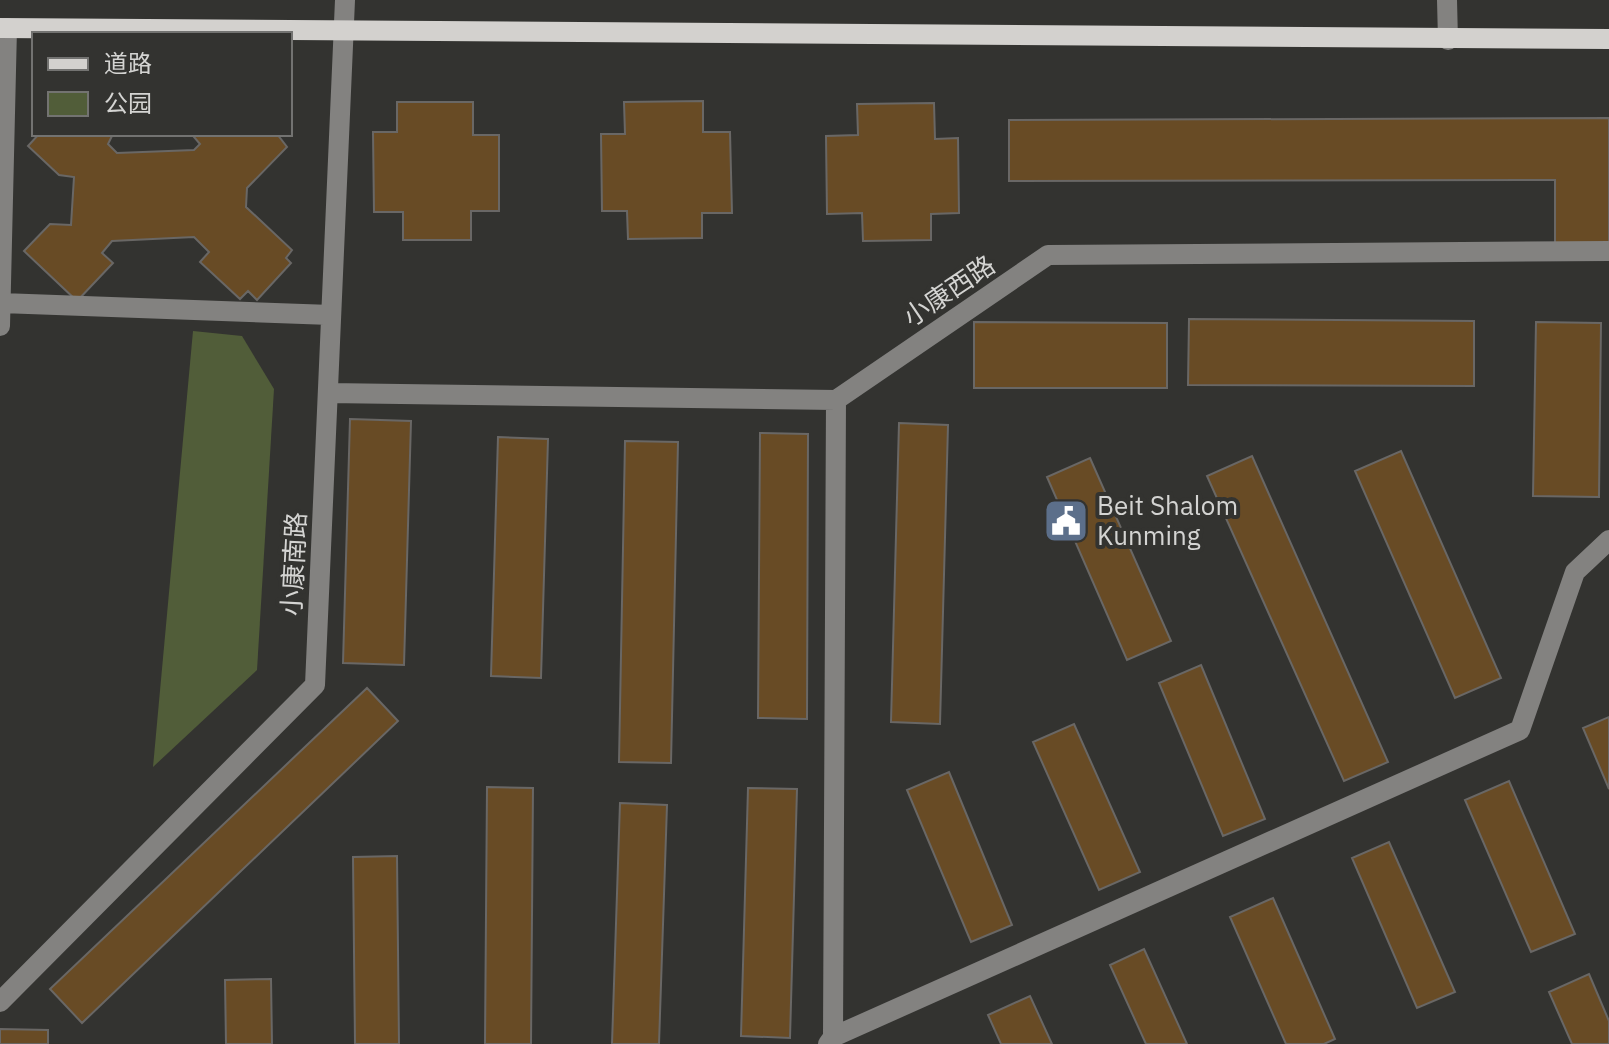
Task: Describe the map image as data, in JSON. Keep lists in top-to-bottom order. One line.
{"streets":{"street":["小康西路","小康南路"]},"places":{"public building":["Beit Shalom Kunming"]},"legend":["道路","公园"]}
